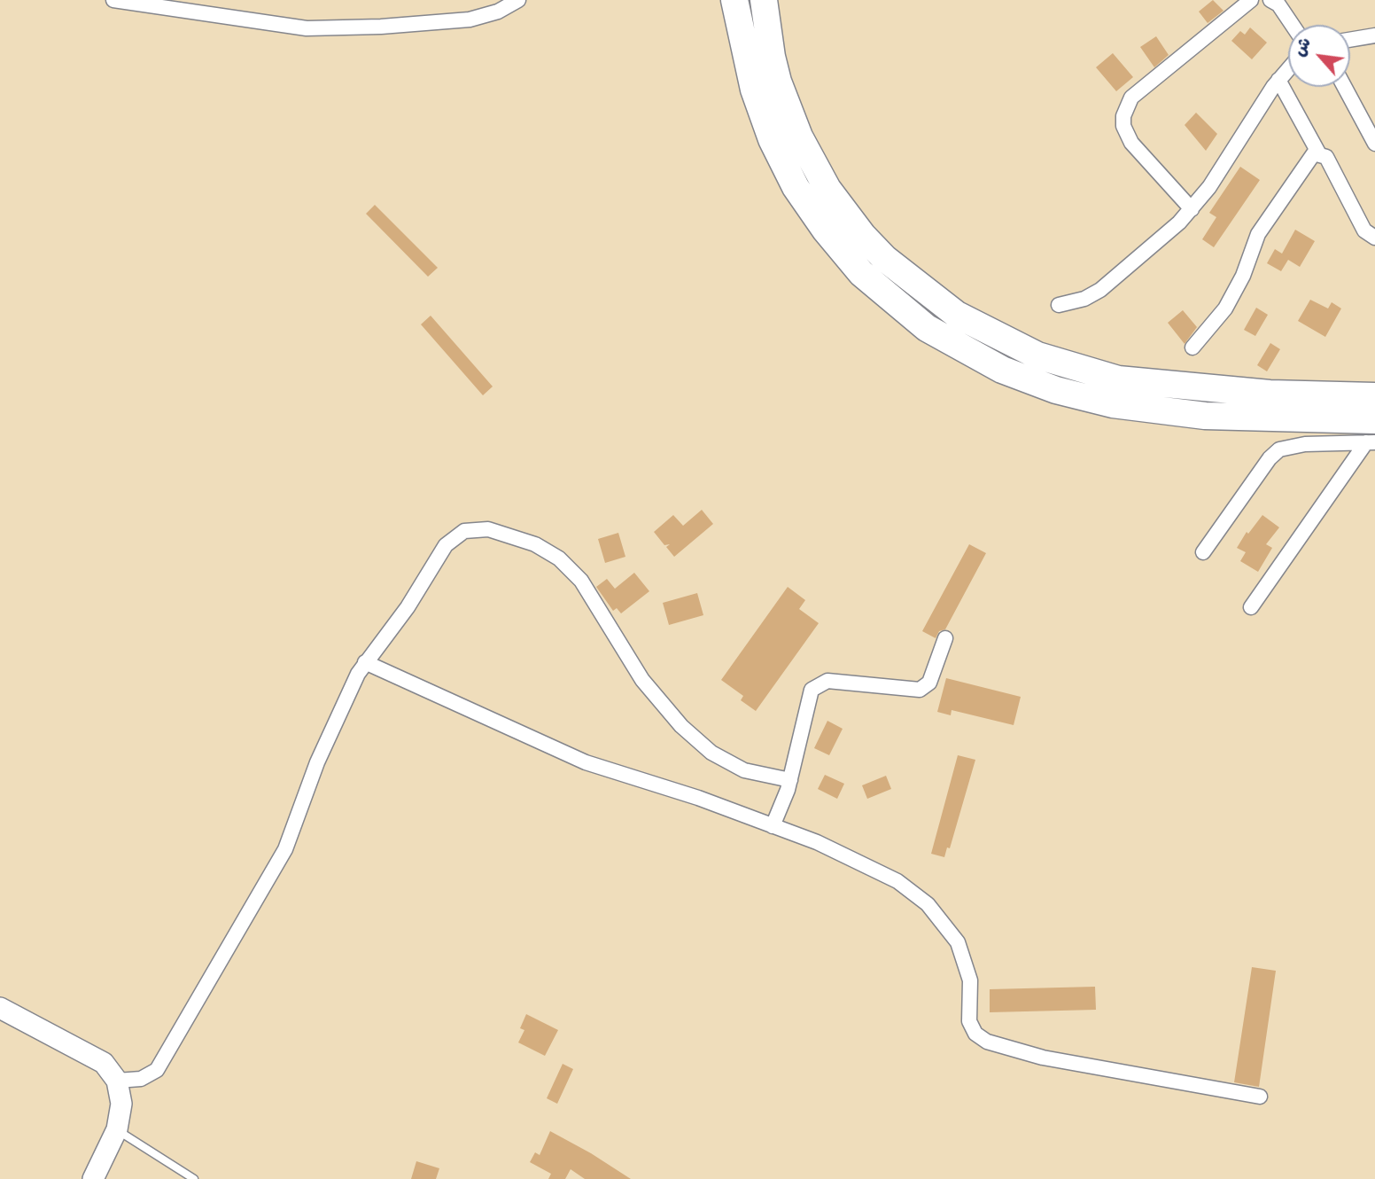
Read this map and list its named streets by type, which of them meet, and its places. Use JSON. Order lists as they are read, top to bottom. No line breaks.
{"north":"top left"}
